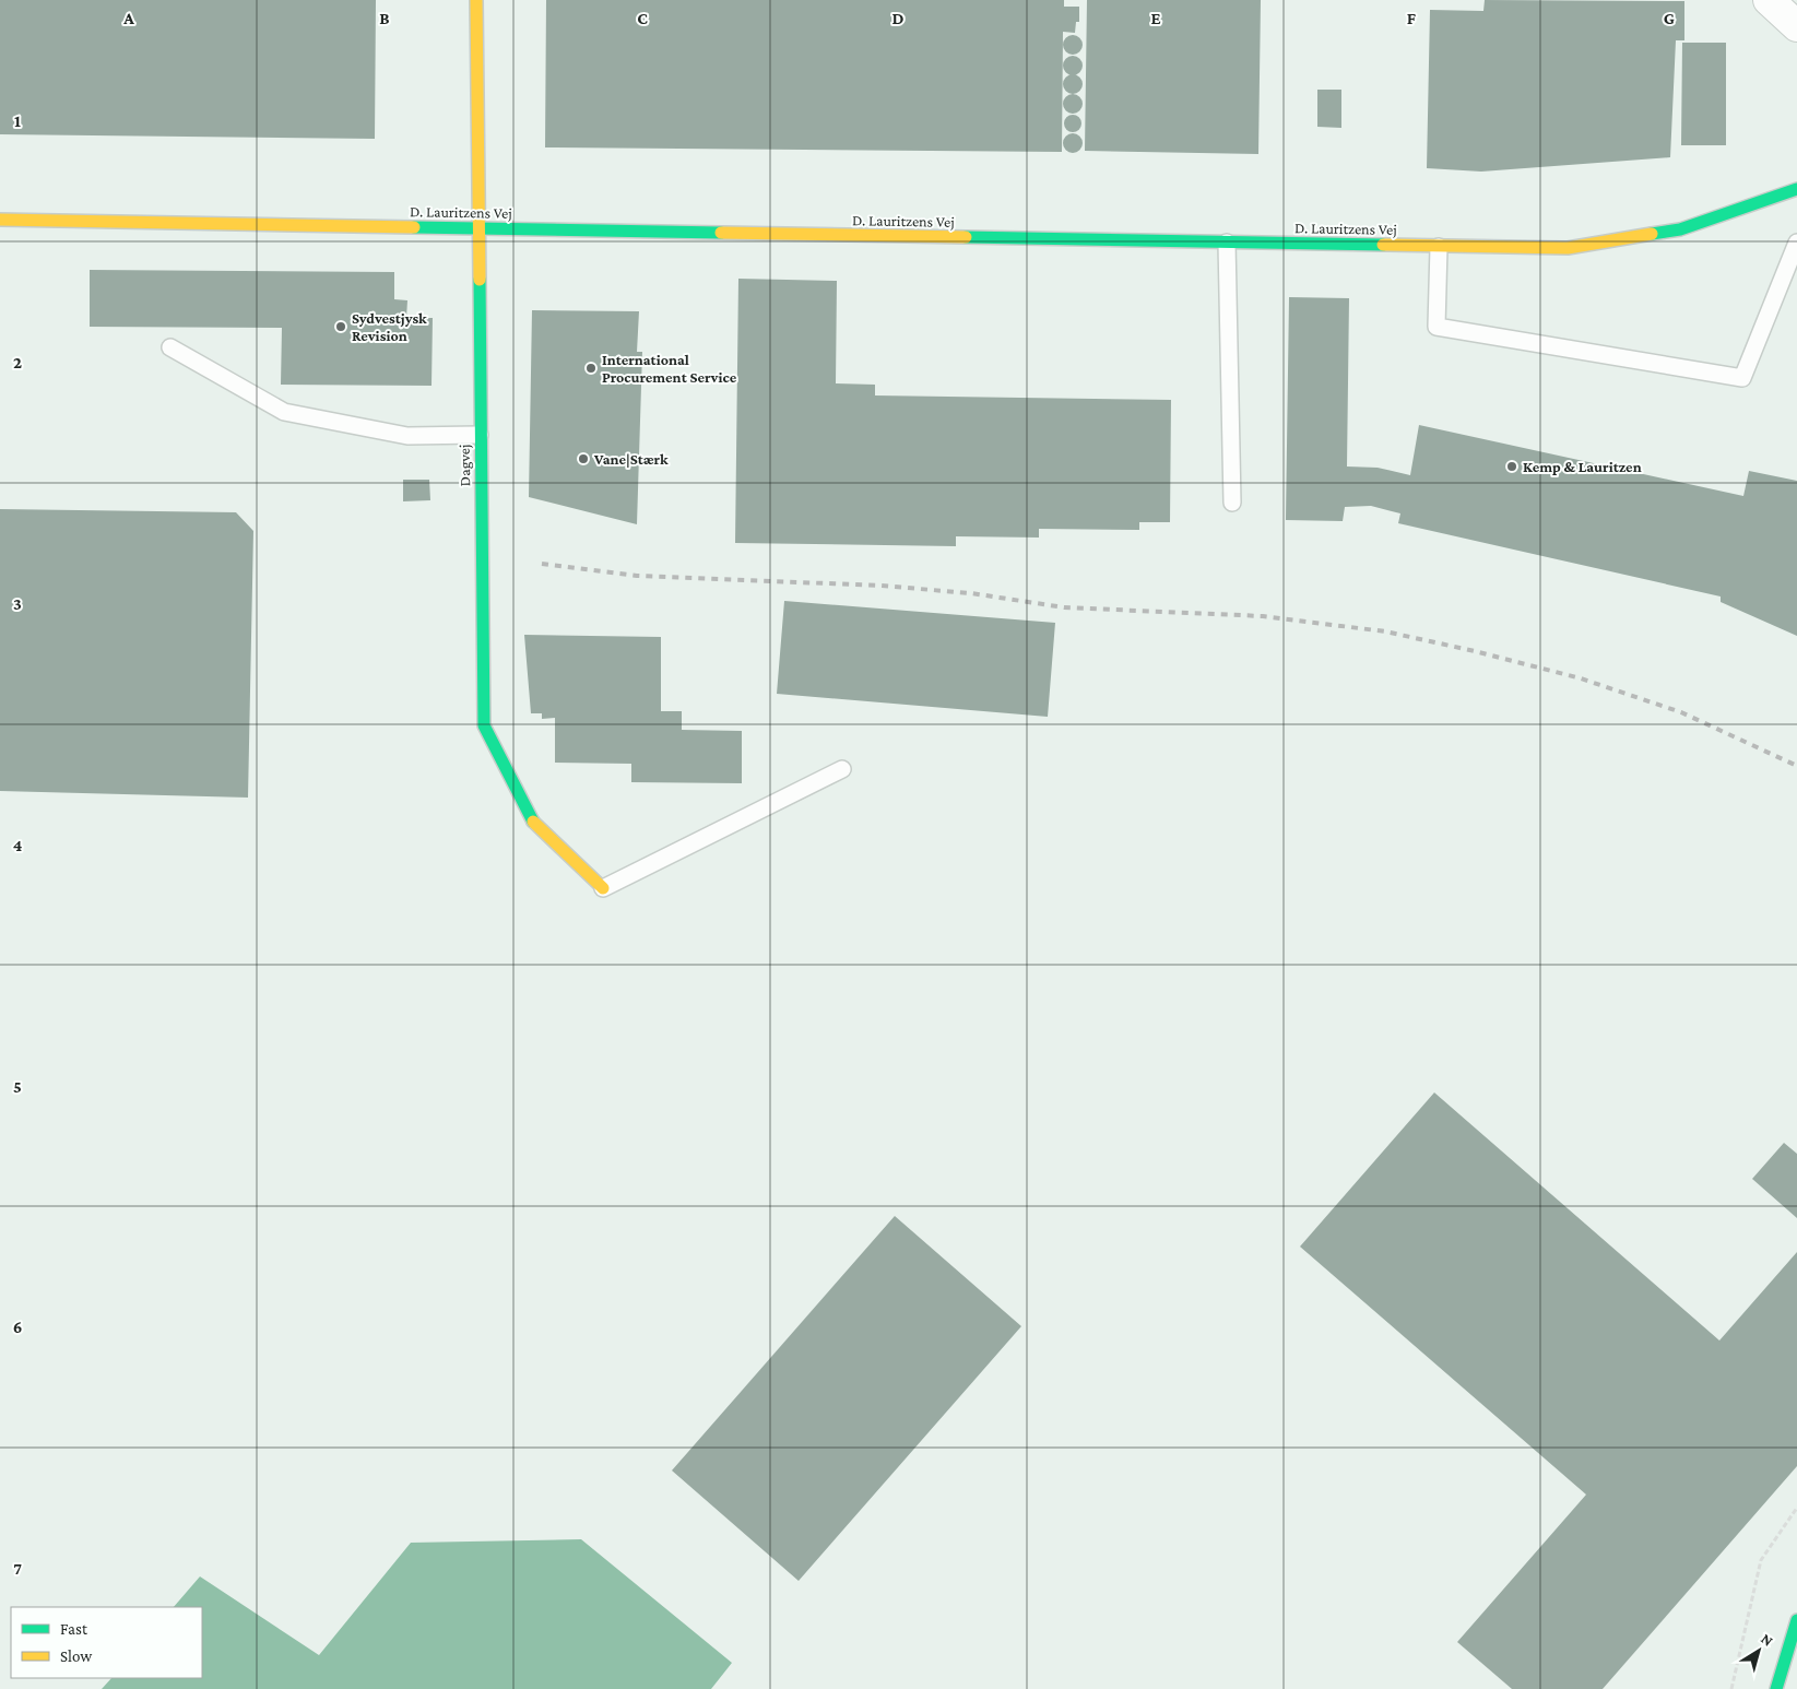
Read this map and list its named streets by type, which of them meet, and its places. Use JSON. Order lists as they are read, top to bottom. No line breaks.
{"streets":{"street":["D. Lauritzens Vej","Dagvej"]},"crossings":[["D. Lauritzens Vej","Dagvej"]],"places":["Sydvestjysk Revision","International Procurement Service","Vane|Stærk","Kemp & Lauritzen"],"legend":["Fast","Slow"],"north":"top right","grid":{"columns":["A","B","C","D","E","F","G"],"rows":["1","2","3","4","5","6","7"]}}
